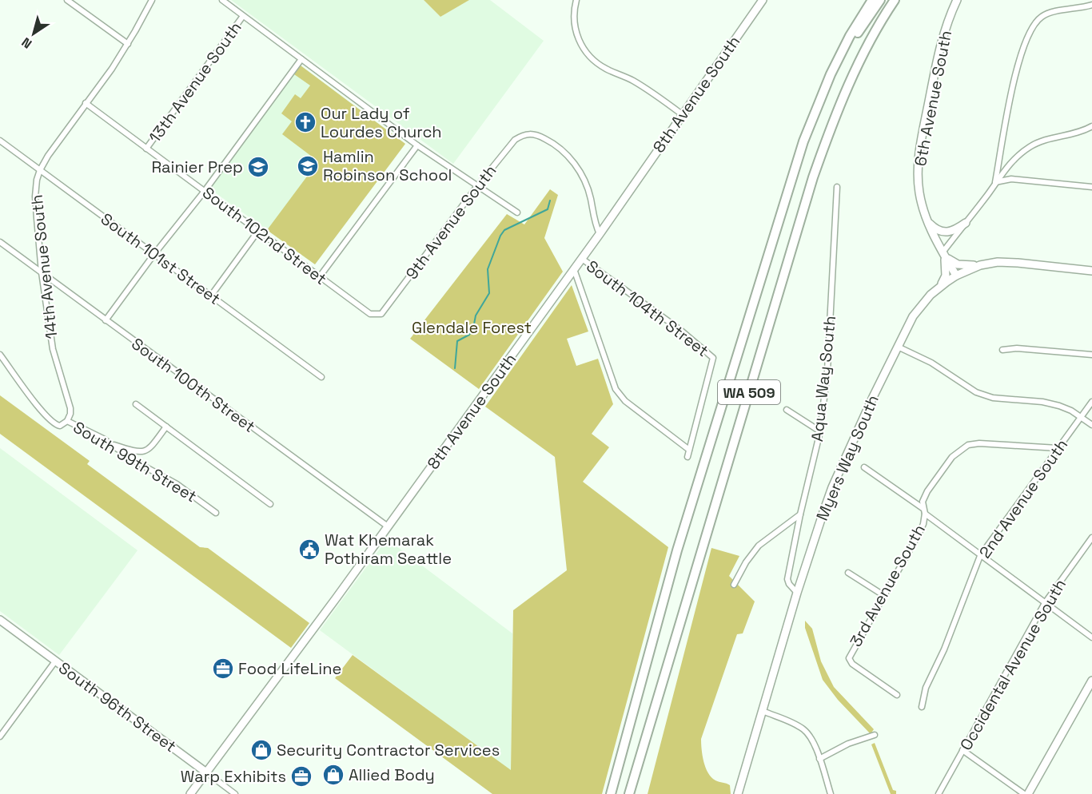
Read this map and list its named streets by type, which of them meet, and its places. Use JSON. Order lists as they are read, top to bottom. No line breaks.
{"streets":{"highway":["WA 509"],"street":["13th Avenue South","8th Avenue South","6th Avenue South","9th Avenue South","South 102nd Street","South 101st Street","14th Avenue South","South 104th Street","Aqua Way South","South 100th Street","Myers Way South","South 99th Street","2nd Avenue South","3rd Avenue South","Occidental Avenue South","South 96th Street"]},"crossings":[["13th Avenue South","South 102nd Street"],["8th Avenue South","9th Avenue South"],["8th Avenue South","South 104th Street"],["8th Avenue South","South 100th Street"],["8th Avenue South","South 96th Street"],["6th Avenue South","Myers Way South"],["9th Avenue South","South 102nd Street"],["South 102nd Street","14th Avenue South"],["South 101st Street","14th Avenue South"],["14th Avenue South","South 100th Street"],["14th Avenue South","South 99th Street"],["Aqua Way South","Myers Way South"],["2nd Avenue South","3rd Avenue South"]],"parks":["Glendale Forest"],"places":{"church":["Our Lady of Lourdes Church"],"school or university":["Hamlin Robinson School","Rainier Prep"],"public building":["Wat Khemarak Pothiram Seattle"],"office":["Food LifeLine","Warp Exhibits"],"shop":["Security Contractor Services","Allied Body"]},"north":"bottom left"}
